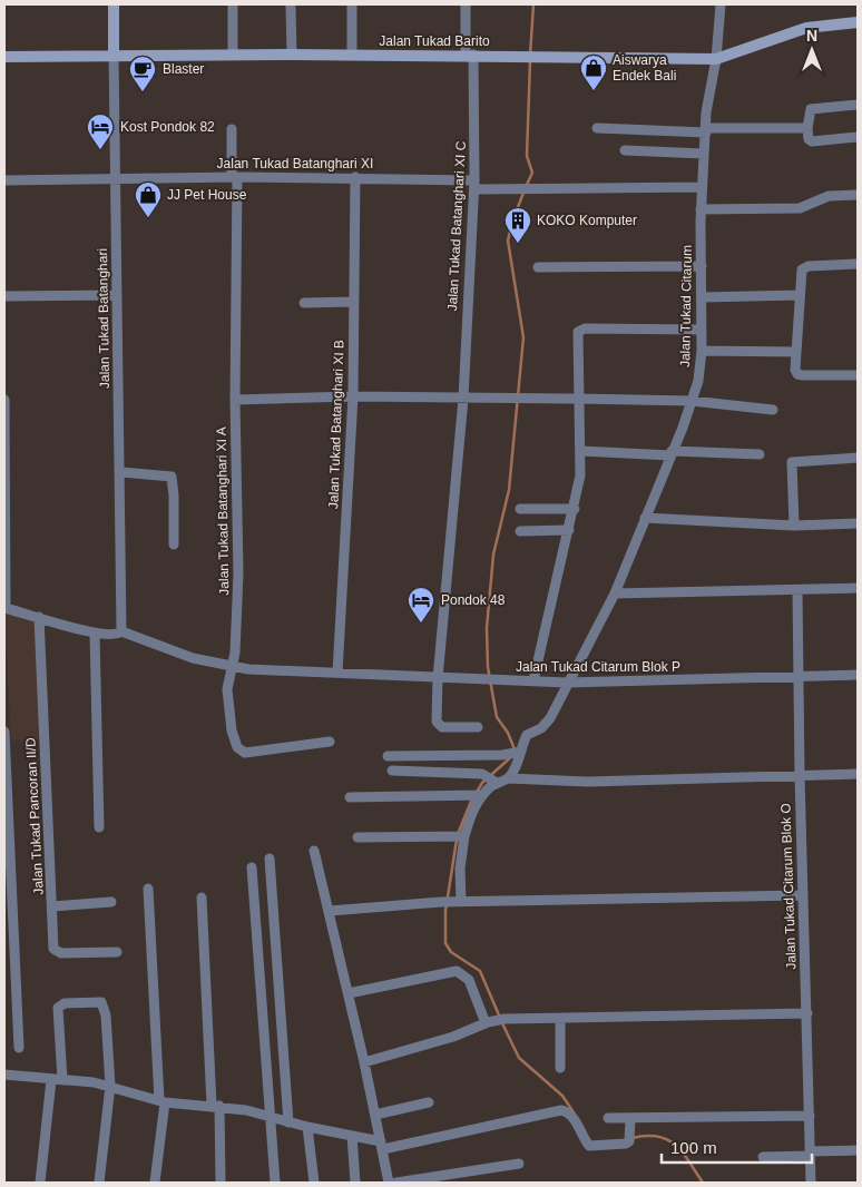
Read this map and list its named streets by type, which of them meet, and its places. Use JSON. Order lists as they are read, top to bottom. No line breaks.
{"streets":{"street":["Jalan Tukad Barito","Jalan Tukad Batanghari XI","Jalan Tukad Batanghari XI C","Jalan Tukad Citarum","Jalan Tukad Batanghari","Jalan Tukad Batanghari XI B","Jalan Tukad Batanghari XI A","Jalan Tukad Citarum Blok P","Jalan Tukad Pancoran II/D","Jalan Tukad Citarum Blok O"]},"crossings":[["Jalan Tukad Barito","Jalan Tukad Batanghari XI C"],["Jalan Tukad Barito","Jalan Tukad Citarum"],["Jalan Tukad Barito","Jalan Tukad Batanghari"],["Jalan Tukad Batanghari XI","Jalan Tukad Batanghari XI C"],["Jalan Tukad Batanghari XI","Jalan Tukad Citarum"],["Jalan Tukad Batanghari XI","Jalan Tukad Batanghari"],["Jalan Tukad Batanghari XI","Jalan Tukad Batanghari XI B"],["Jalan Tukad Batanghari XI","Jalan Tukad Batanghari XI A"],["Jalan Tukad Batanghari XI C","Jalan Tukad Citarum Blok P"],["Jalan Tukad Citarum","Jalan Tukad Citarum Blok P"],["Jalan Tukad Batanghari","Jalan Tukad Citarum Blok P"],["Jalan Tukad Batanghari XI B","Jalan Tukad Citarum Blok P"],["Jalan Tukad Batanghari XI A","Jalan Tukad Citarum Blok P"],["Jalan Tukad Citarum Blok P","Jalan Tukad Citarum Blok O"]],"places":{"shop":["Aiswarya Endek Bali","JJ Pet House"],"cafe":["Blaster"],"hotel":["Kost Pondok 82","Pondok 48"],"building":["KOKO Komputer"]},"scale_bar":"100 m","north":"top"}
